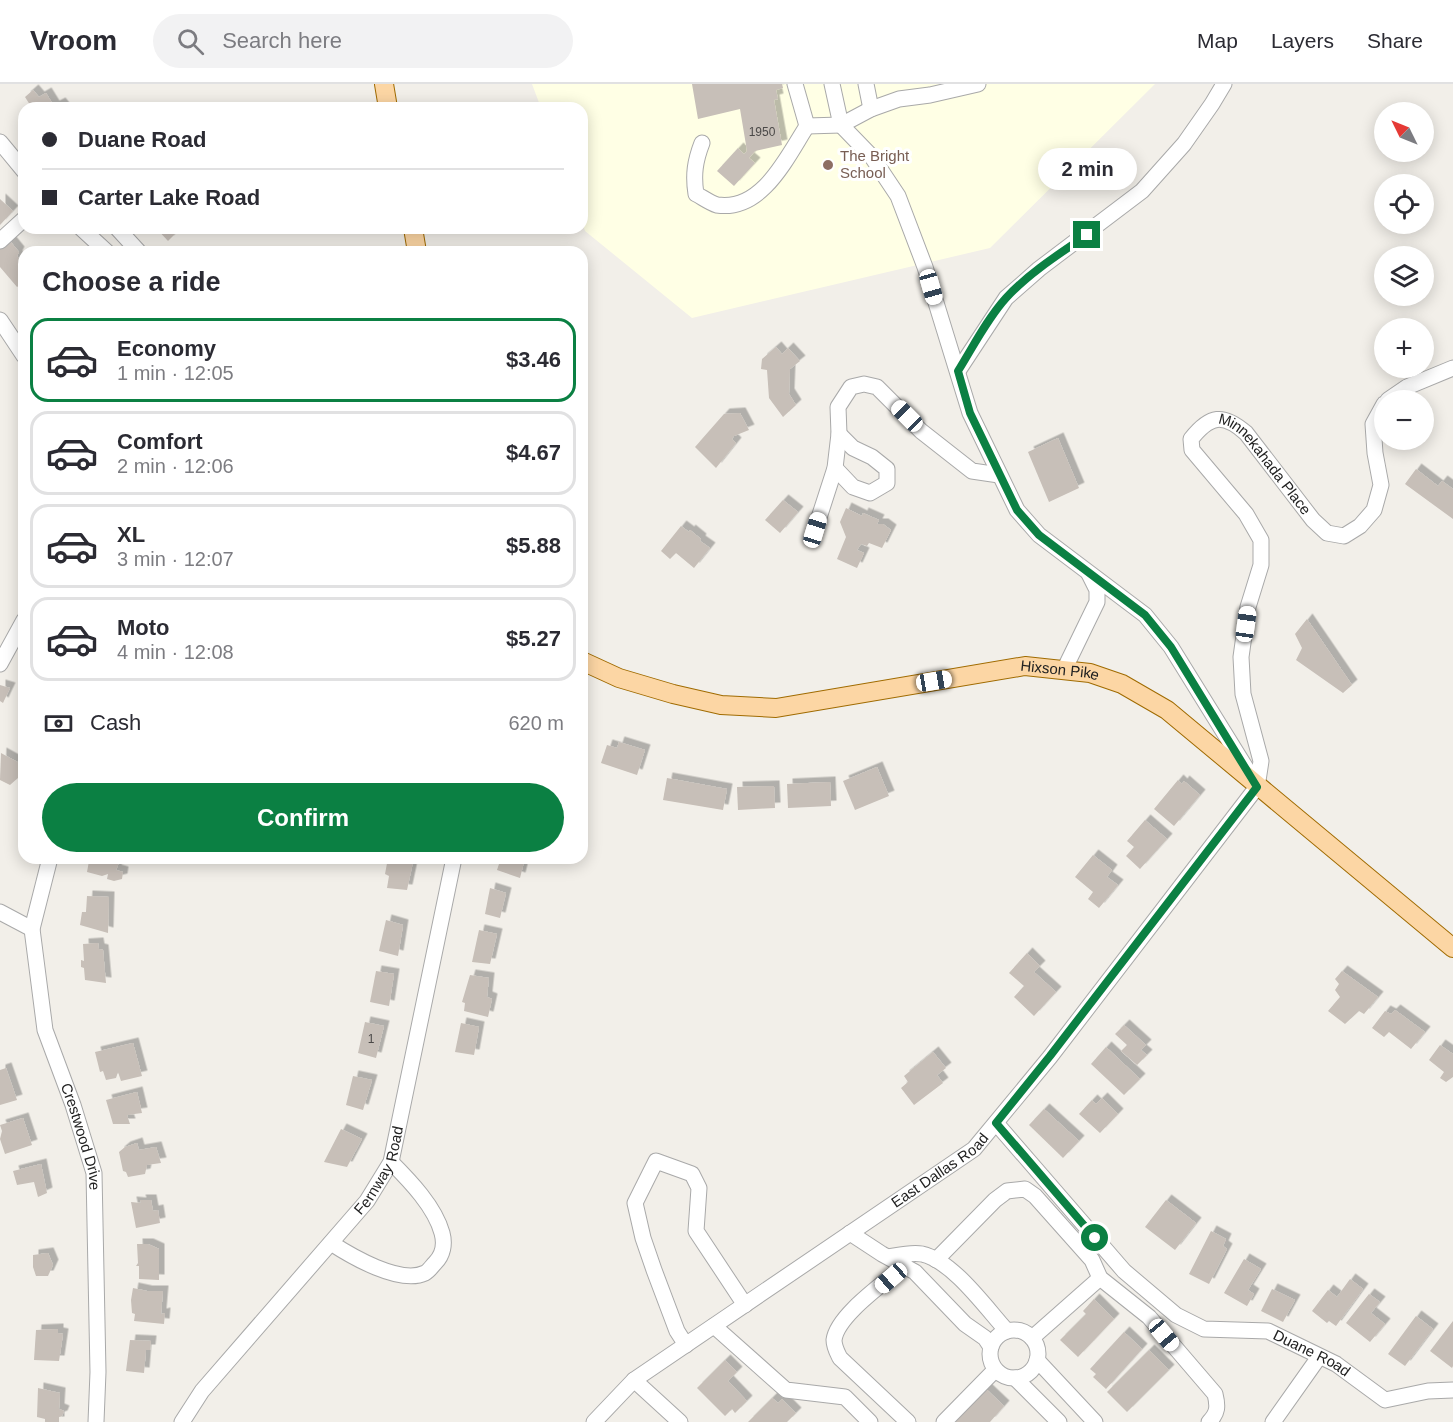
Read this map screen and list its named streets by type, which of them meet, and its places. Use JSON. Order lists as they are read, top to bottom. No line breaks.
{"streets":{"main road":["Hixson Pike"],"street":["Minnekahada Place","Crestwood Drive","Fernway Road","East Dallas Road","Duane Road"]},"crossings":[["Minnekahada Place","Hixson Pike"],["Minnekahada Place","East Dallas Road"],["Hixson Pike","East Dallas Road"],["East Dallas Road","Duane Road"]],"places":["The Bright School"],"house_numbers":["1950","1"],"north":"top left","page":{"header":"Vroom","search":"Search here","nav":["Map","Layers","Share"],"map_buttons":["+","−"],"banner":["Duane Road","Carter Lake Road"],"bubble":"2 min","heading":"Choose a ride","list":[{"name":"Economy","note":"1 min · 12:05","value":"$3.46"},{"name":"Comfort","note":"2 min · 12:06","value":"$4.67"},{"name":"XL","note":"3 min · 12:07","value":"$5.88"},{"name":"Moto","note":"4 min · 12:08","value":"$5.27"}],"pay":["Cash","620 m"],"buttons":"Confirm"}}
